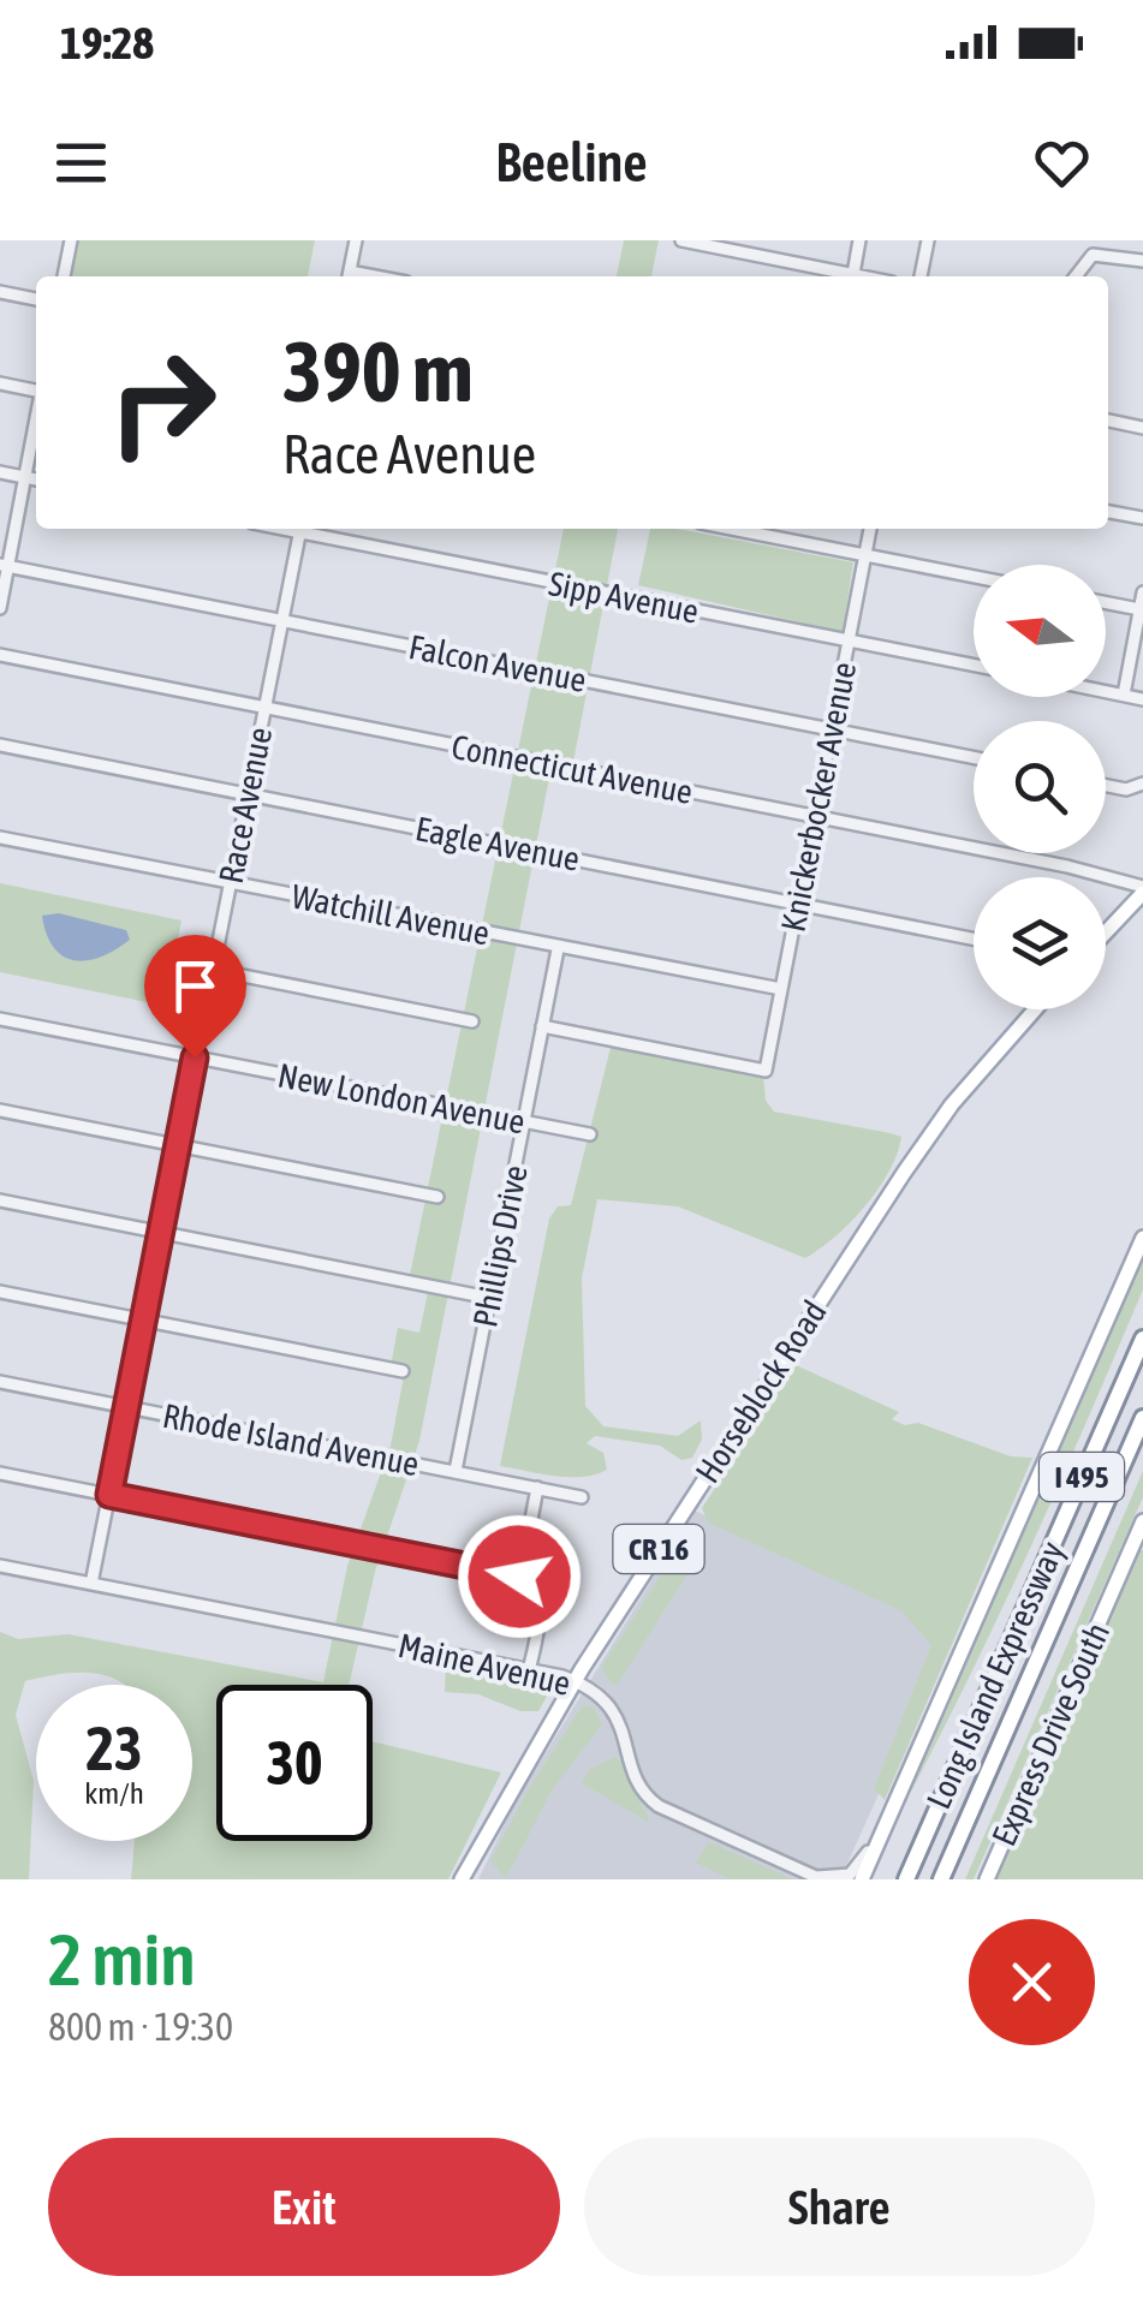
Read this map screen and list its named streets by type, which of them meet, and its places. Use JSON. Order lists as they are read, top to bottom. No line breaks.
{"streets":{"highway":["I 495","Long Island Expressway"],"main road":["Horseblock Road","CR 16","Express Drive South"],"street":["Sipp Avenue","Falcon Avenue","Connecticut Avenue","Knickerbocker Avenue","Race Avenue","Eagle Avenue","Watchill Avenue","New London Avenue","Phillips Drive","Rhode Island Avenue","Maine Avenue"]},"crossings":[["Sipp Avenue","Knickerbocker Avenue"],["Falcon Avenue","Knickerbocker Avenue"],["Falcon Avenue","Race Avenue"],["Connecticut Avenue","Knickerbocker Avenue"],["Connecticut Avenue","Race Avenue"],["Knickerbocker Avenue","Eagle Avenue"],["Knickerbocker Avenue","Watchill Avenue"],["Knickerbocker Avenue","Phillips Drive"],["Race Avenue","Eagle Avenue"],["Race Avenue","Watchill Avenue"],["Race Avenue","New London Avenue"],["Race Avenue","Rhode Island Avenue"],["Race Avenue","Maine Avenue"],["Watchill Avenue","Phillips Drive"],["New London Avenue","Phillips Drive"],["Phillips Drive","Rhode Island Avenue"],["Horseblock Road","Maine Avenue"]],"north":"left","page":{"status":"19:28","header":"Beeline","turn":["390 m","Race Avenue"],"speed":"23 km/h","limit":"30","heading":["2 min","800 m · 19:30"],"buttons":["Exit","Share"]}}
